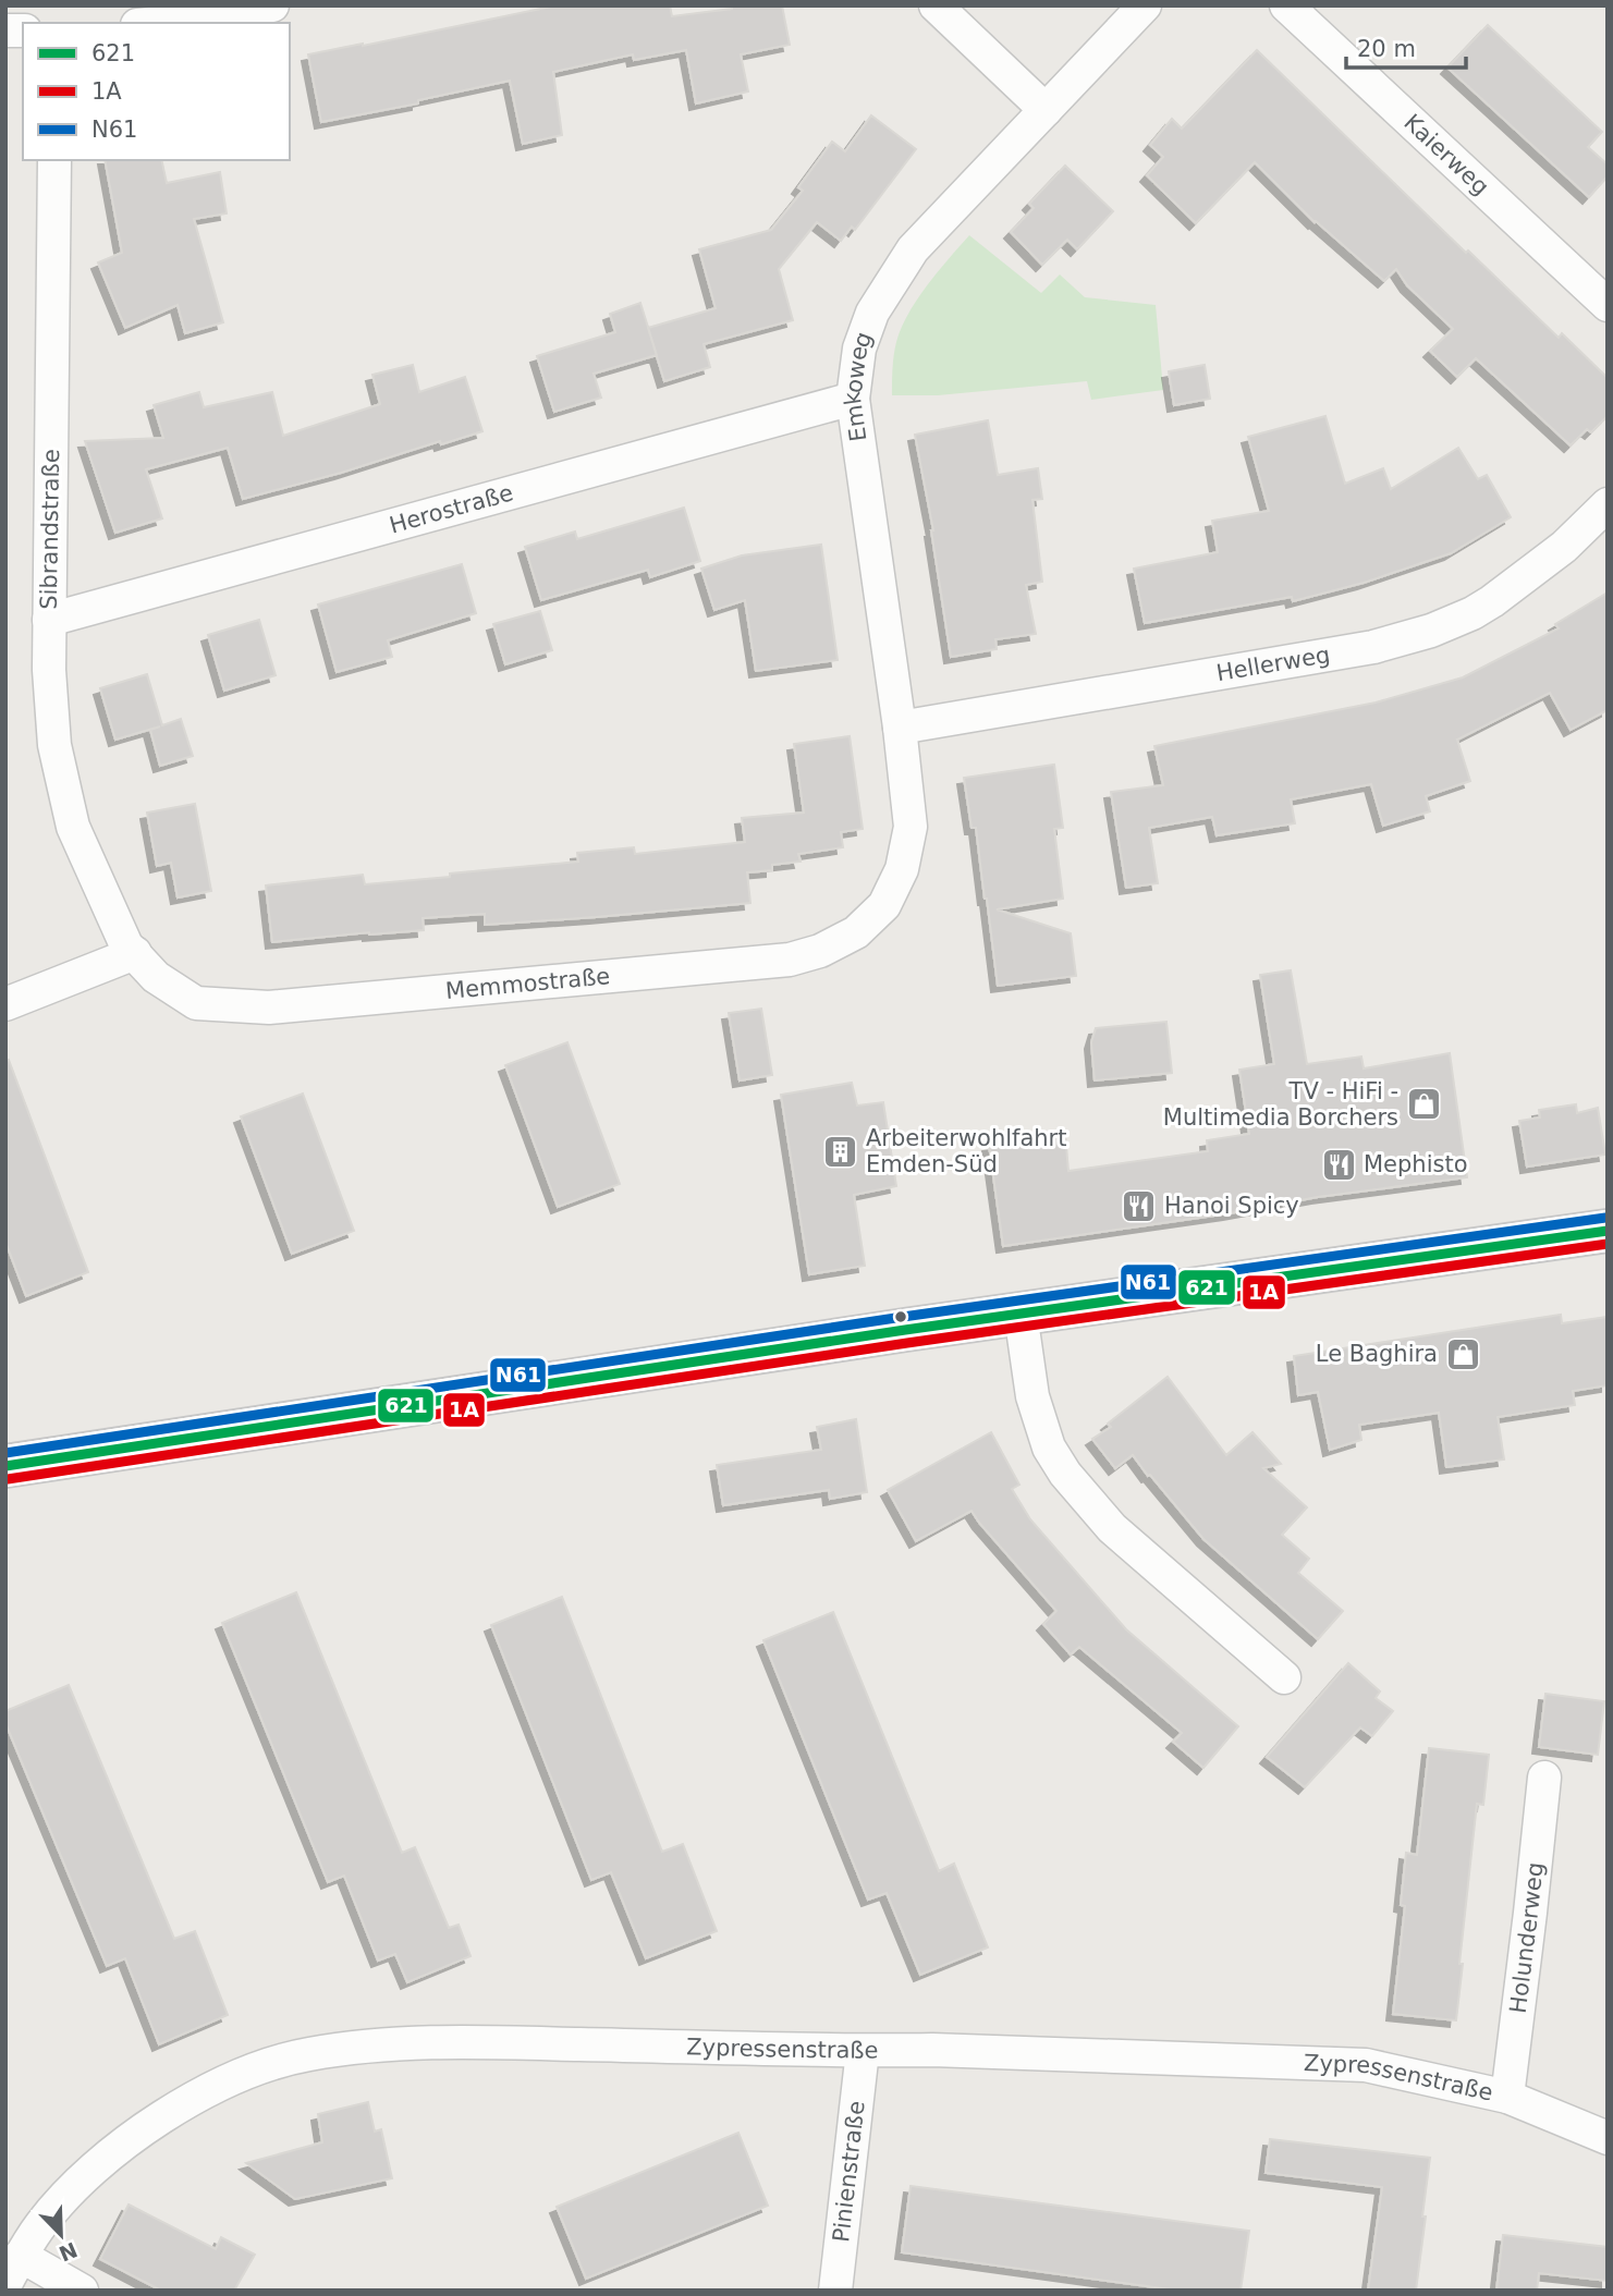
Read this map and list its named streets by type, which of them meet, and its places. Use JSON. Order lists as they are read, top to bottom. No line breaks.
{"streets":{"street":["Kaierweg","Emkoweg","Herostraße","Sibrandstraße","Hellerweg","Memmostraße","Holunderweg","Zypressenstraße","Pinienstraße"]},"crossings":[["Emkoweg","Herostraße"],["Emkoweg","Hellerweg"],["Emkoweg","Memmostraße"],["Herostraße","Sibrandstraße"],["Sibrandstraße","Memmostraße"],["Holunderweg","Zypressenstraße"],["Zypressenstraße","Pinienstraße"]],"places":{"shop":["TV - HiFi - Multimedia Borchers","Le Baghira"],"building":["Arbeiterwohlfahrt Emden-Süd"],"restaurant":["Mephisto","Hanoi Spicy"]},"lines":["transit line N61","transit line 621","transit line 1A"],"legend":["621","1A","N61"],"scale_bar":"20 m","north":"bottom right"}
